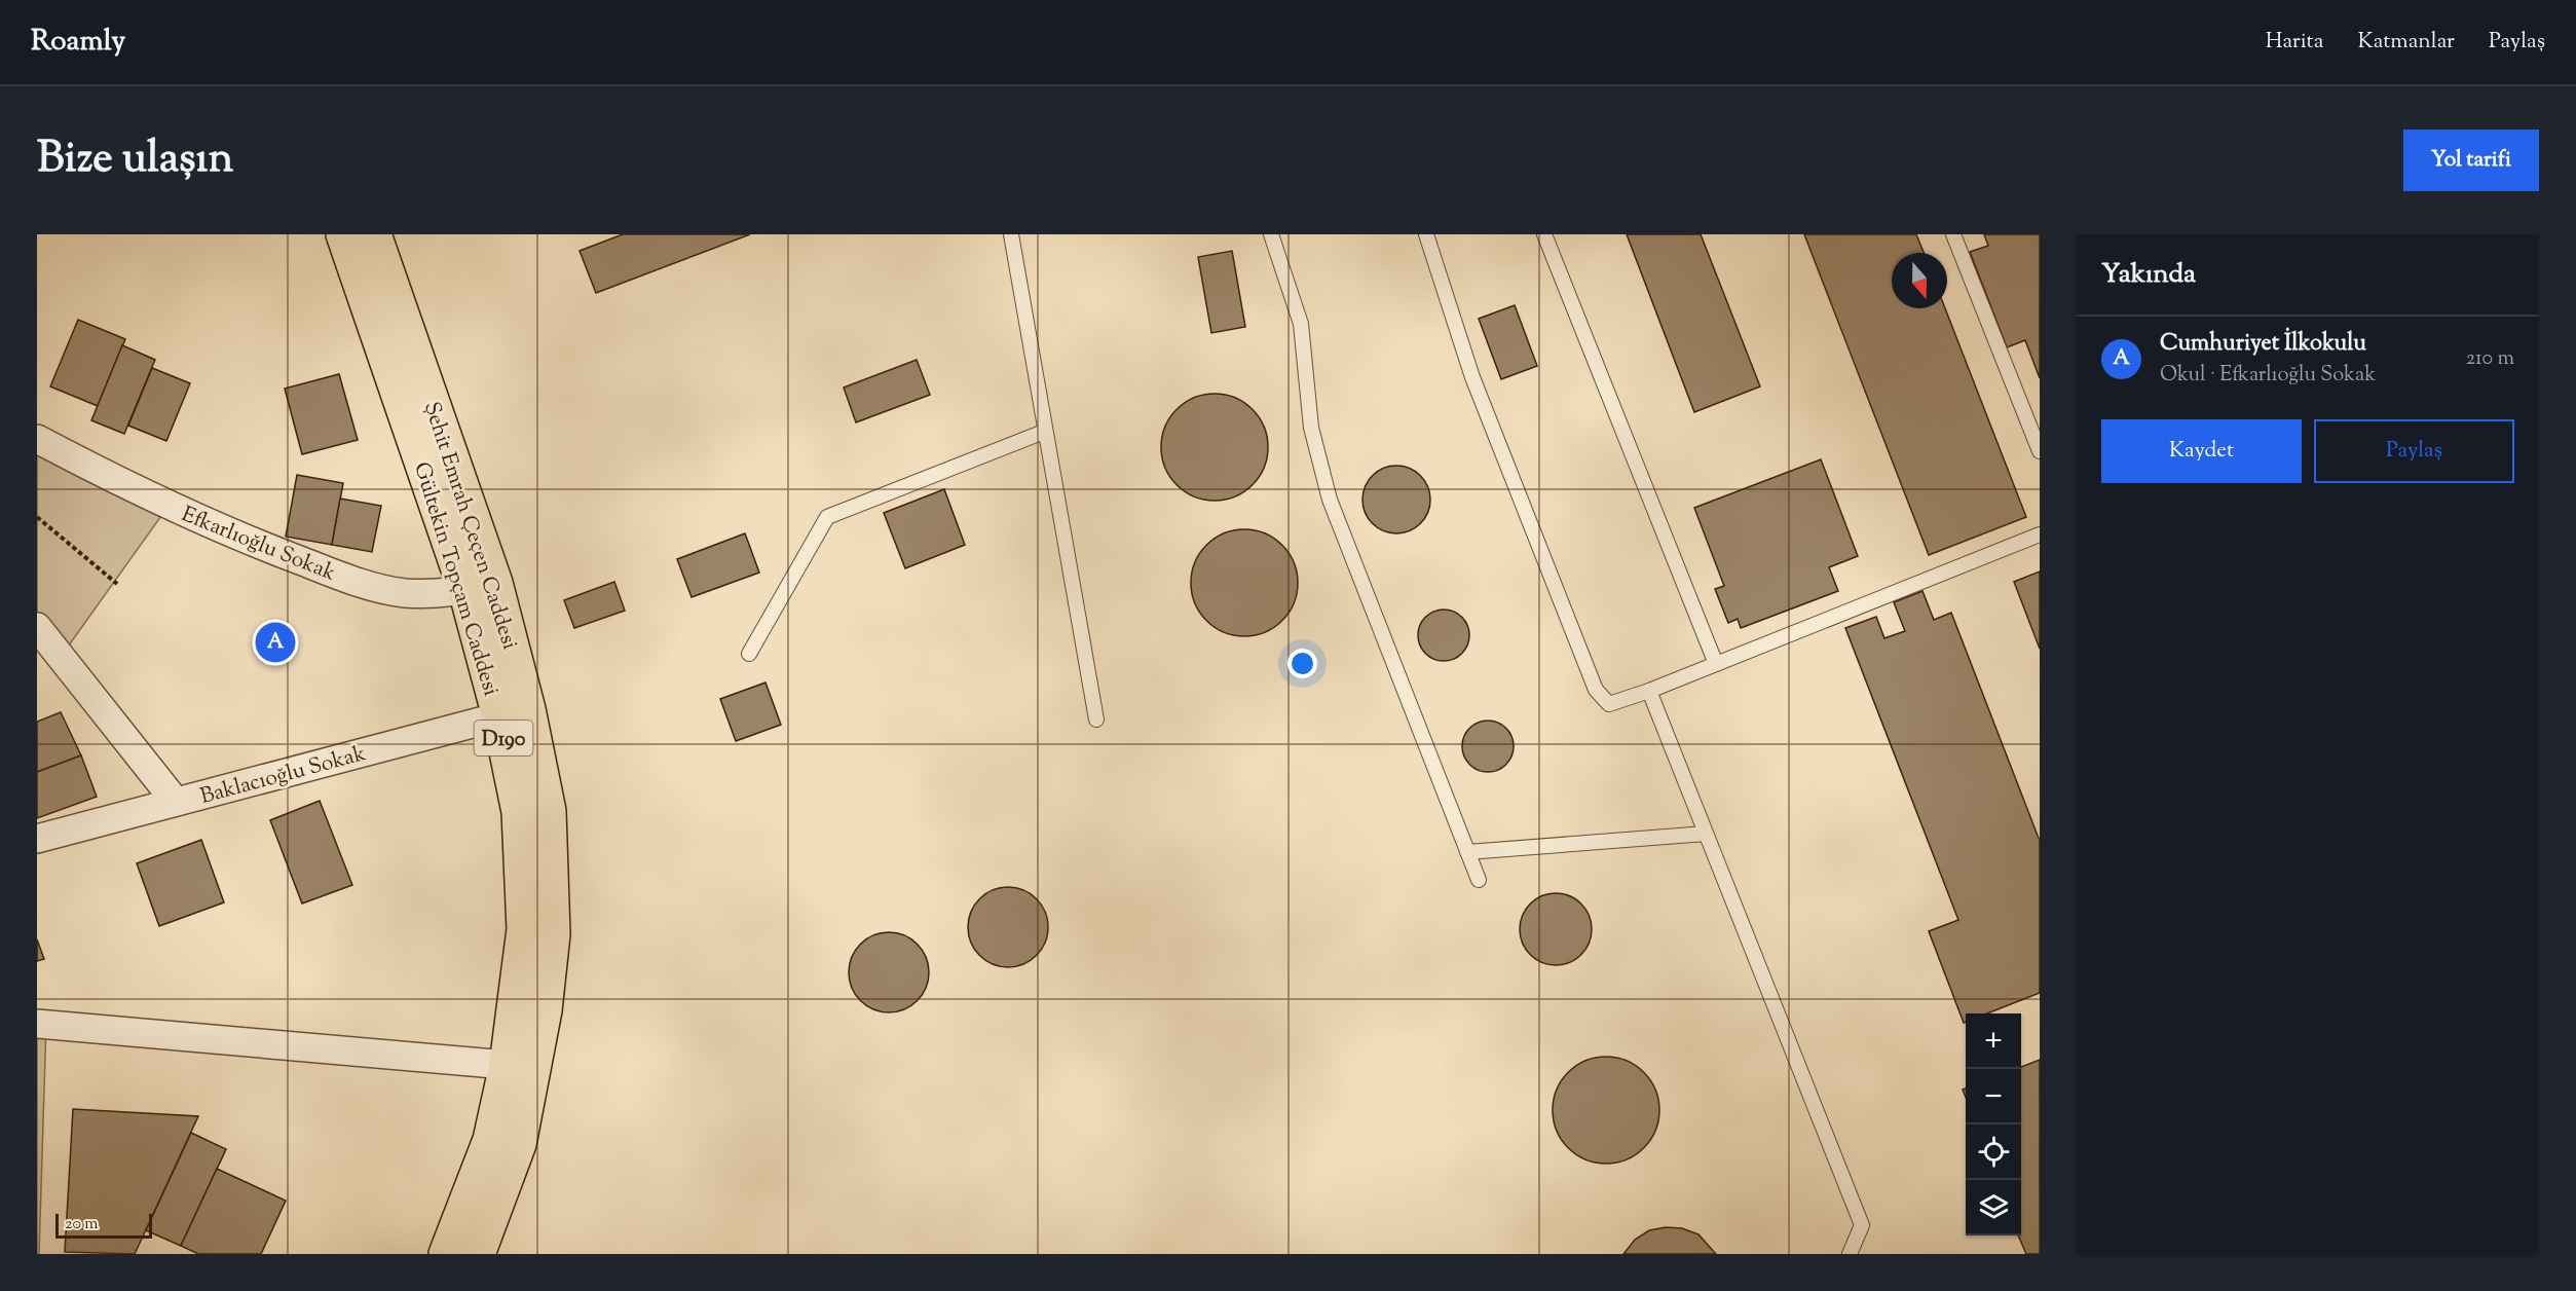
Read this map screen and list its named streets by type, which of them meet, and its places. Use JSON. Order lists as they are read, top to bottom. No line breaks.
{"streets":{"highway":["Şehit Emrah Çeçen Caddesi","Gültekin Topçam Caddesi","D190"],"street":["Efkarlıoğlu Sokak","Baklacıoğlu Sokak"]},"crossings":[["Şehit Emrah Çeçen Caddesi","Efkarlıoğlu Sokak"],["Şehit Emrah Çeçen Caddesi","Gültekin Topçam Caddesi"],["Efkarlıoğlu Sokak","Gültekin Topçam Caddesi"],["Gültekin Topçam Caddesi","D190"],["Gültekin Topçam Caddesi","Baklacıoğlu Sokak"],["D190","Baklacıoğlu Sokak"]],"scale_bar":"20 m","north":"bottom","page":{"header":"Roamly","nav":["Harita","Katmanlar","Paylaş"],"title":"Bize ulaşın","buttons":["Yol tarifi",["Kaydet","Paylaş"]],"heading":"Yakında","list":[{"mark":"A","name":"Cumhuriyet İlkokulu","note":"Okul · Efkarlıoğlu Sokak","value":"210 m"}],"pins":"A","map_buttons":["+","−"],"scale":"20 m"}}
